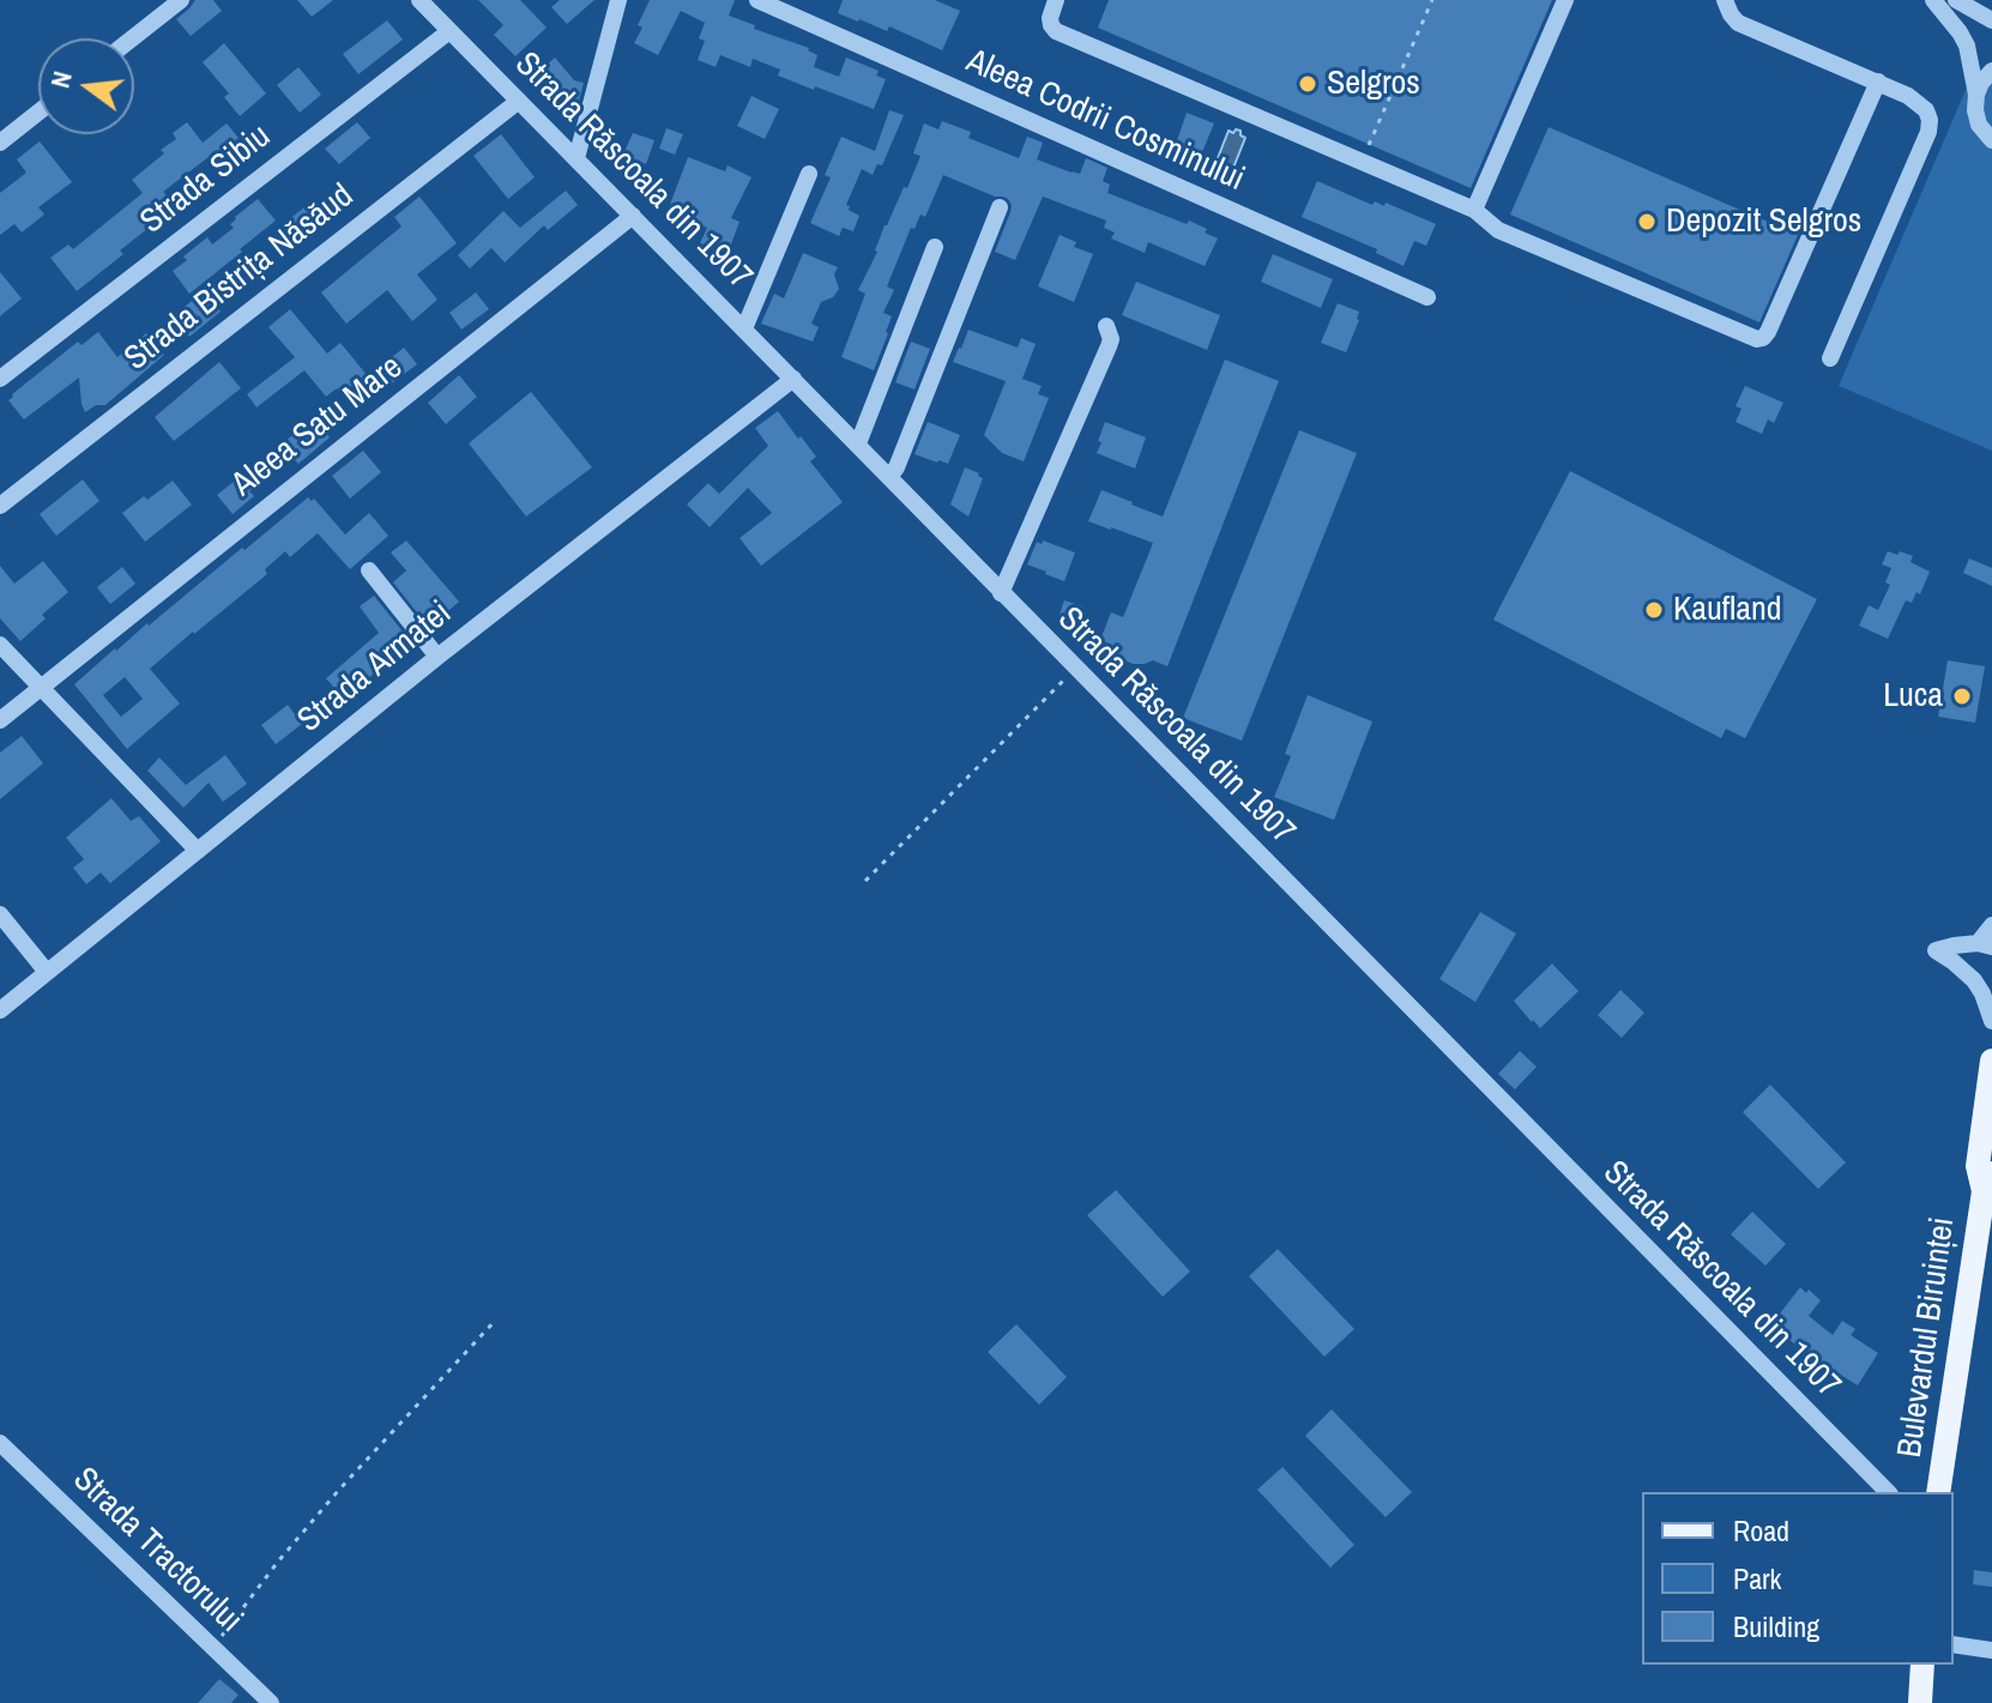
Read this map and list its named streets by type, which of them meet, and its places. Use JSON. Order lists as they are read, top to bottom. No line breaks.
{"streets":{"main road":["Bulevardul Biruinței"],"street":["Aleea Codrii Cosminului","Strada Răscoala din 1907","Strada Sibiu","Strada Bistrița Năsăud","Aleea Satu Mare","Strada Armatei","Strada Tractorului"]},"crossings":[["Strada Răscoala din 1907","Strada Sibiu"],["Strada Răscoala din 1907","Strada Bistrița Năsăud"],["Strada Răscoala din 1907","Aleea Satu Mare"],["Strada Răscoala din 1907","Strada Armatei"]],"places":["Selgros","Depozit Selgros","Kaufland","Luca"],"legend":["Road","Park","Building"],"north":"left"}
